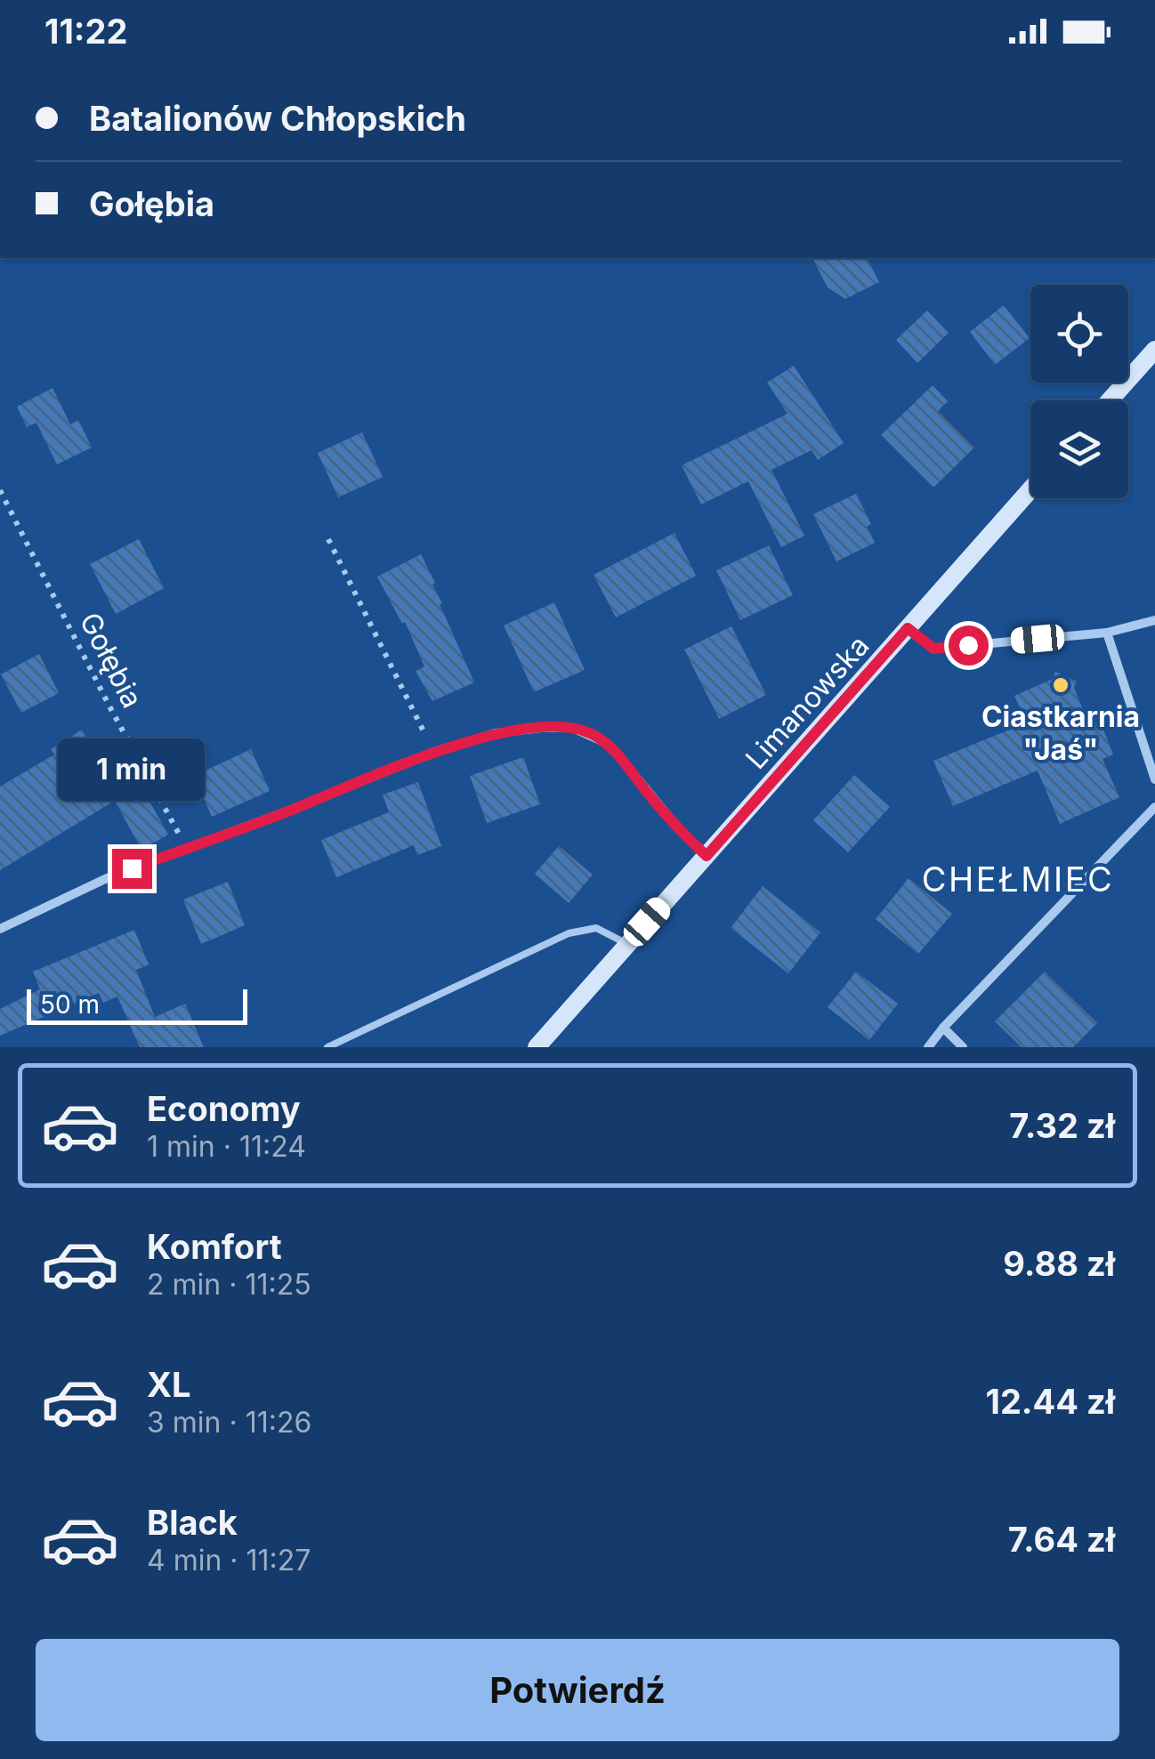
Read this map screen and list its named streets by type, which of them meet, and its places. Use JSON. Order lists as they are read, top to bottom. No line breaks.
{"streets":{"main road":["Limanowska"],"path":["Gołębia"]},"districts":["CHEŁMIEC"],"places":["Ciastkarnia \"Jaś\""],"scale_bar":"50 m","page":{"status":"11:22","banner":["Batalionów Chłopskich","Gołębia"],"bubble":"1 min","scale":"50 m","list":[{"name":"Economy","note":"1 min · 11:24","value":"7.32 zł"},{"name":"Komfort","note":"2 min · 11:25","value":"9.88 zł"},{"name":"XL","note":"3 min · 11:26","value":"12.44 zł"},{"name":"Black","note":"4 min · 11:27","value":"7.64 zł"}],"buttons":"Potwierdź"}}
